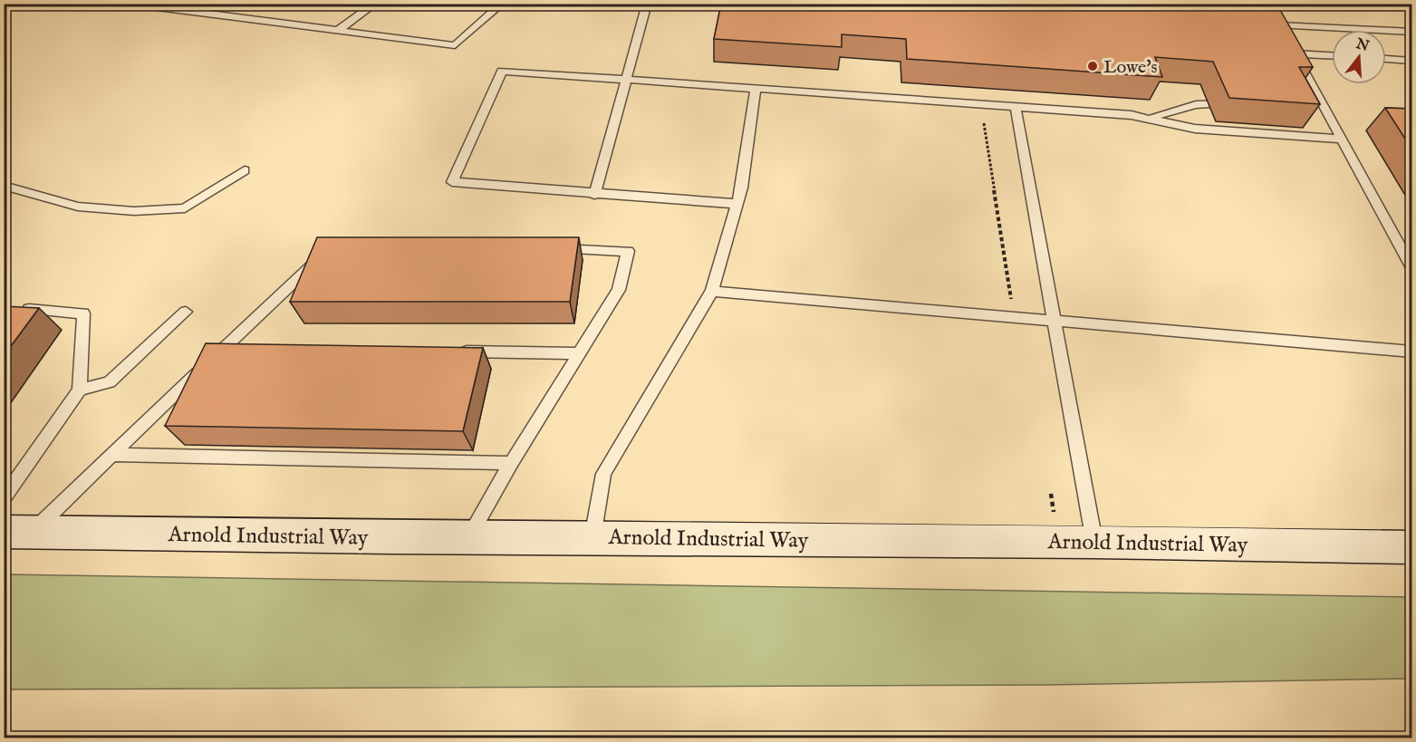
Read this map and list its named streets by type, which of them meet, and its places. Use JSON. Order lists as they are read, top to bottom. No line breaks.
{"streets":{"street":["Arnold Industrial Way"]},"places":["Lowe's"],"north":"top"}
